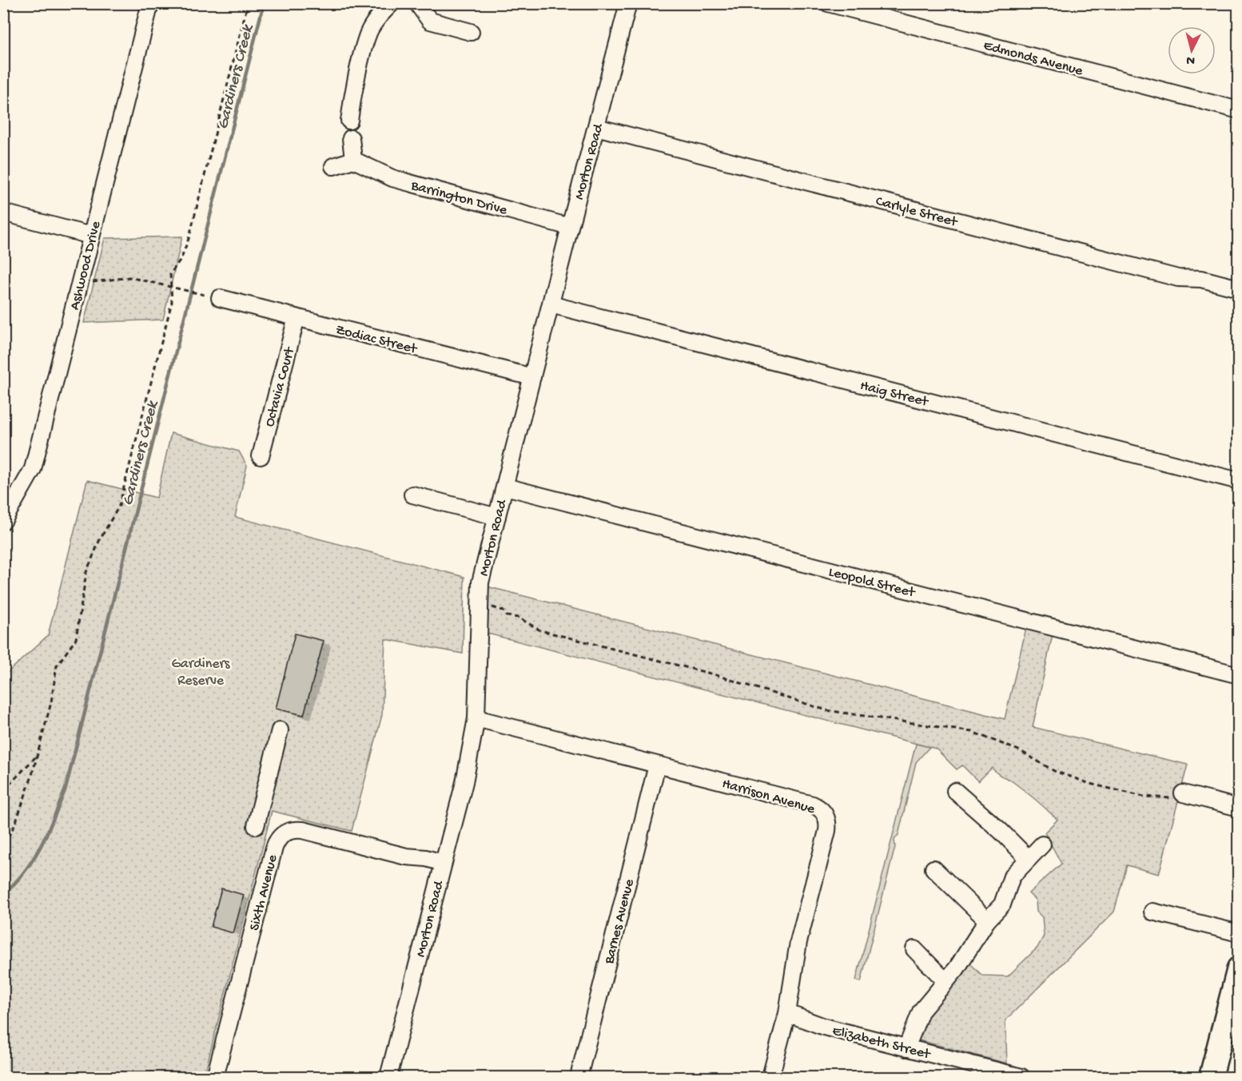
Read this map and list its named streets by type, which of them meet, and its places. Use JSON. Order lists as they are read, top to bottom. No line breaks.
{"streets":{"street":["Edmonds Avenue","Morton Road","Barrington Drive","Carlyle Street","Ashwood Drive","Zodiac Street","Octavia Court","Haig Street","Leopold Street","Harrison Avenue","Sixth Avenue","Barnes Avenue","Elizabeth Street"]},"crossings":[["Morton Road","Barrington Drive"],["Morton Road","Carlyle Street"],["Morton Road","Zodiac Street"],["Morton Road","Haig Street"],["Morton Road","Leopold Street"],["Morton Road","Harrison Avenue"],["Morton Road","Sixth Avenue"],["Zodiac Street","Octavia Court"],["Harrison Avenue","Barnes Avenue"],["Harrison Avenue","Elizabeth Street"]],"water":["Gardiners Creek"],"parks":["Gardiners Reserve"],"north":"bottom"}
